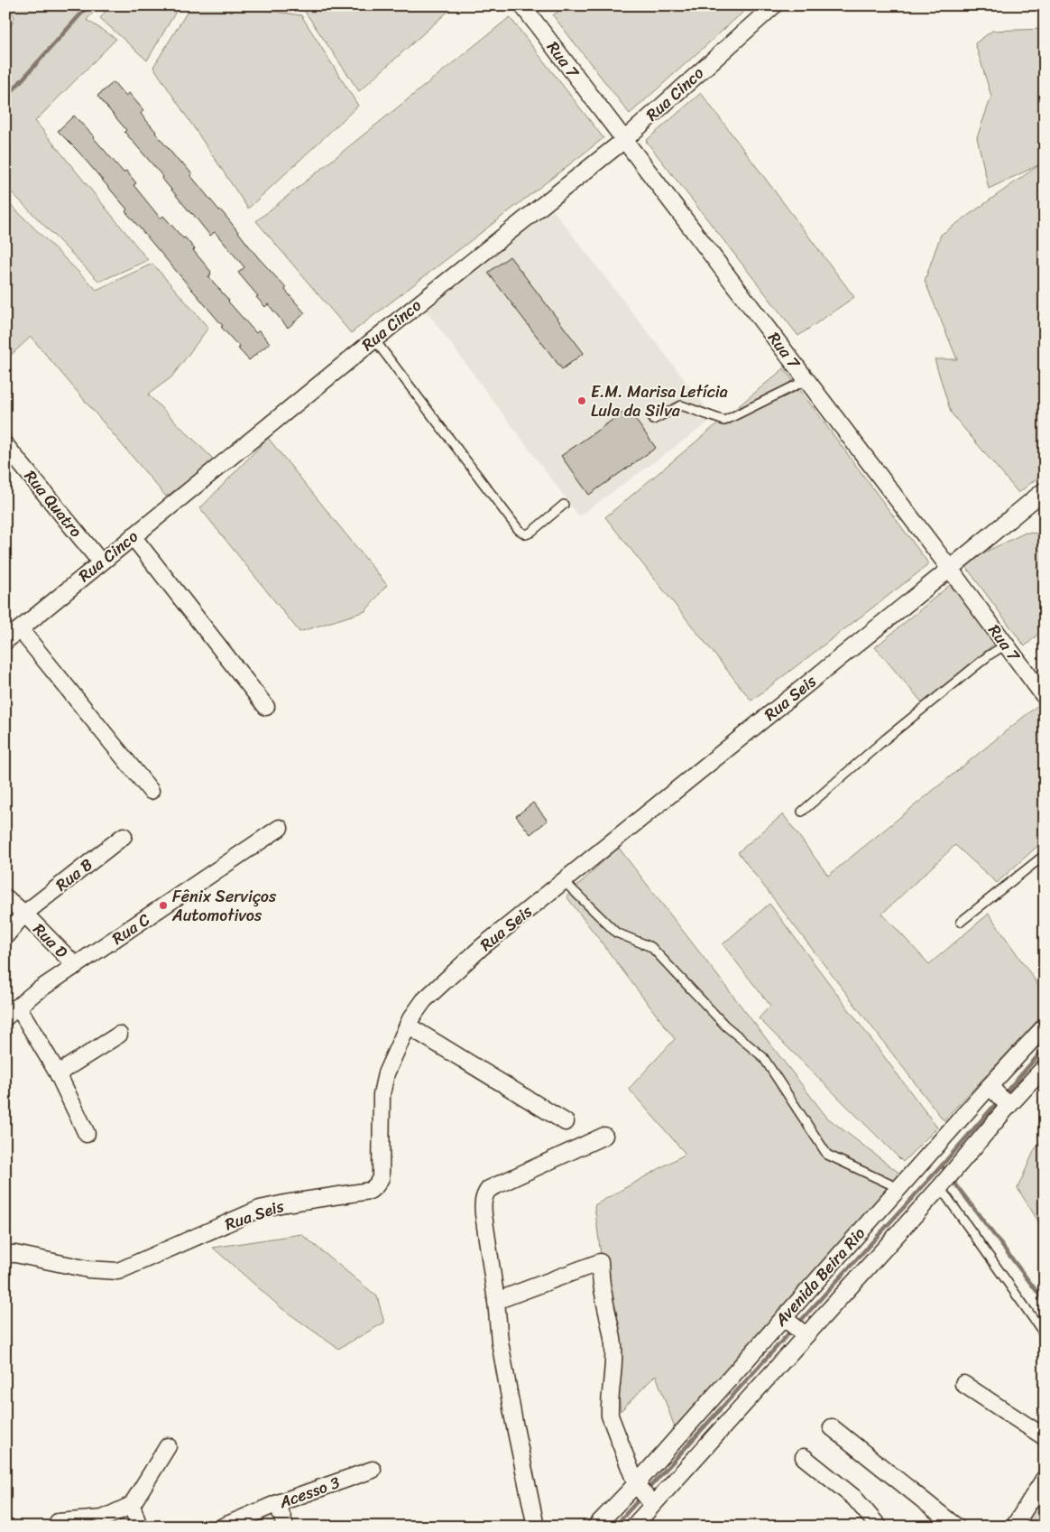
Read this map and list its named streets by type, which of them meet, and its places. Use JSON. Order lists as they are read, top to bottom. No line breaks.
{"streets":{"street":["Rua 7","Rua Cinco","Rua Quatro","Rua Seis","Rua B","Rua C","Rua D","Avenida Beira Rio","Acesso 3"]},"crossings":[["Rua 7","Rua Cinco"],["Rua 7","Rua Seis"],["Rua Cinco","Rua Quatro"],["Rua B","Rua D"],["Rua C","Rua D"]],"places":["E.M. Marisa Letícia Lula da Silva","Fênix Serviços Automotivos"]}
